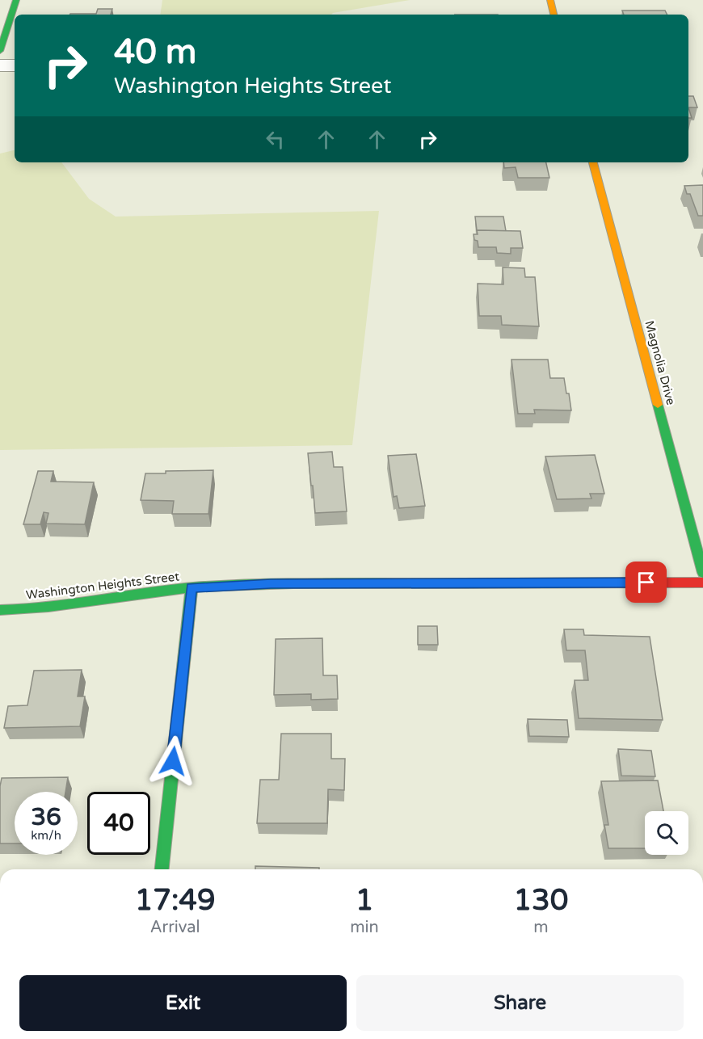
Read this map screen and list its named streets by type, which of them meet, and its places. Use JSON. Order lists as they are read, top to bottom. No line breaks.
{"streets":{"street":["Magnolia Drive","Washington Heights Street"]},"page":{"turn":["40 m","Washington Heights Street"],"speed":"36 km/h","limit":"40","eta":["17:49","Arrival","1","min","130","m"],"buttons":["Exit","Share"]}}
